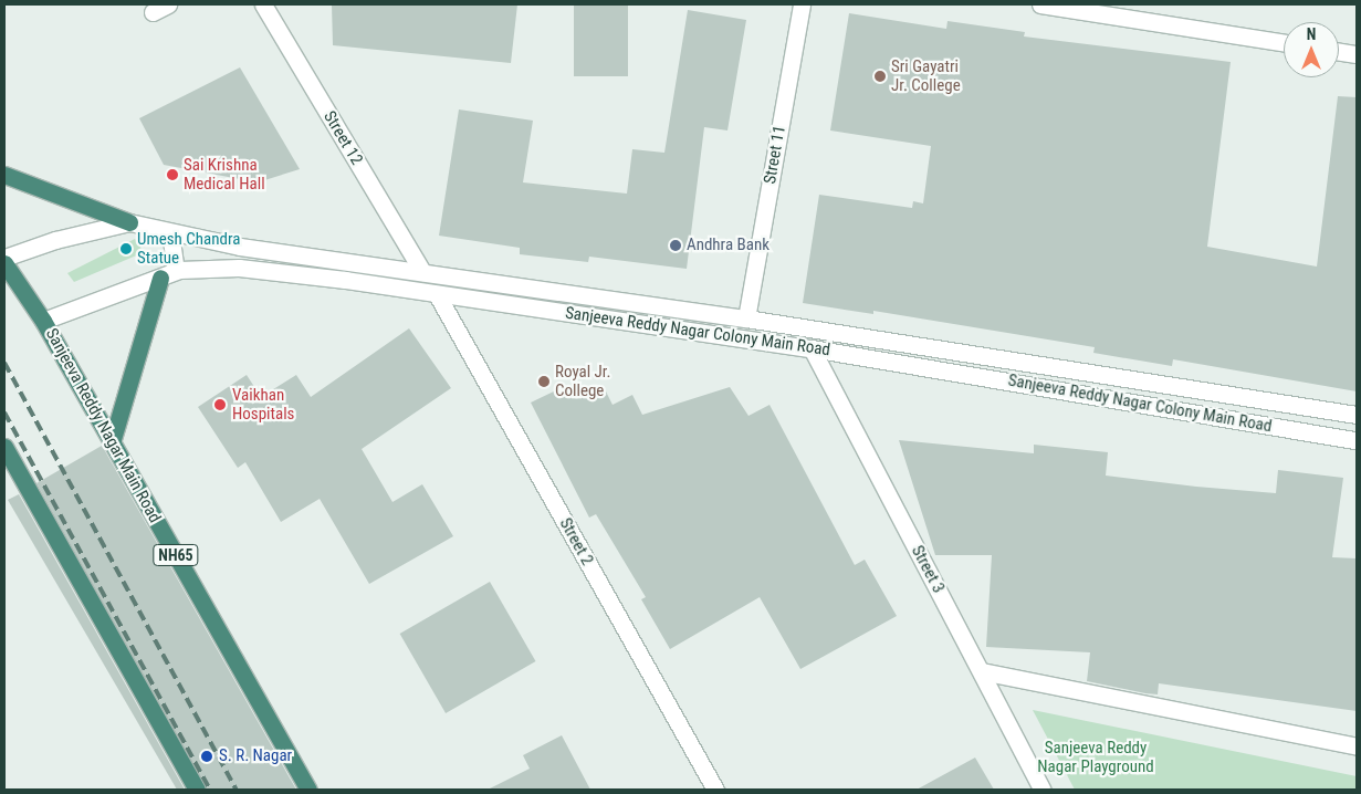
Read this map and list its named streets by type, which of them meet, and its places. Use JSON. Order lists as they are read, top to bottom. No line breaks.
{"streets":{"highway":["Sanjeeva Reddy Nagar Main Road","NH65"],"main road":["Street 12","Street 11","Sanjeeva Reddy Nagar Colony Main Road","Street 2","Street 3"]},"crossings":[["Street 12","Sanjeeva Reddy Nagar Colony Main Road"],["Street 11","Sanjeeva Reddy Nagar Colony Main Road"],["Sanjeeva Reddy Nagar Colony Main Road","Sanjeeva Reddy Nagar Main Road"],["Sanjeeva Reddy Nagar Colony Main Road","Street 2"],["Sanjeeva Reddy Nagar Colony Main Road","NH65"],["Sanjeeva Reddy Nagar Colony Main Road","Street 3"],["Sanjeeva Reddy Nagar Main Road","NH65"]],"parks":["Sanjeeva Reddy Nagar Playground"],"places":["Sri Gayatri Jr. College","Sai Krishna Medical Hall","Andhra Bank","Umesh Chandra Statue","Royal Jr. College","Vaikhan Hospitals","S. R. Nagar"],"north":"top"}
